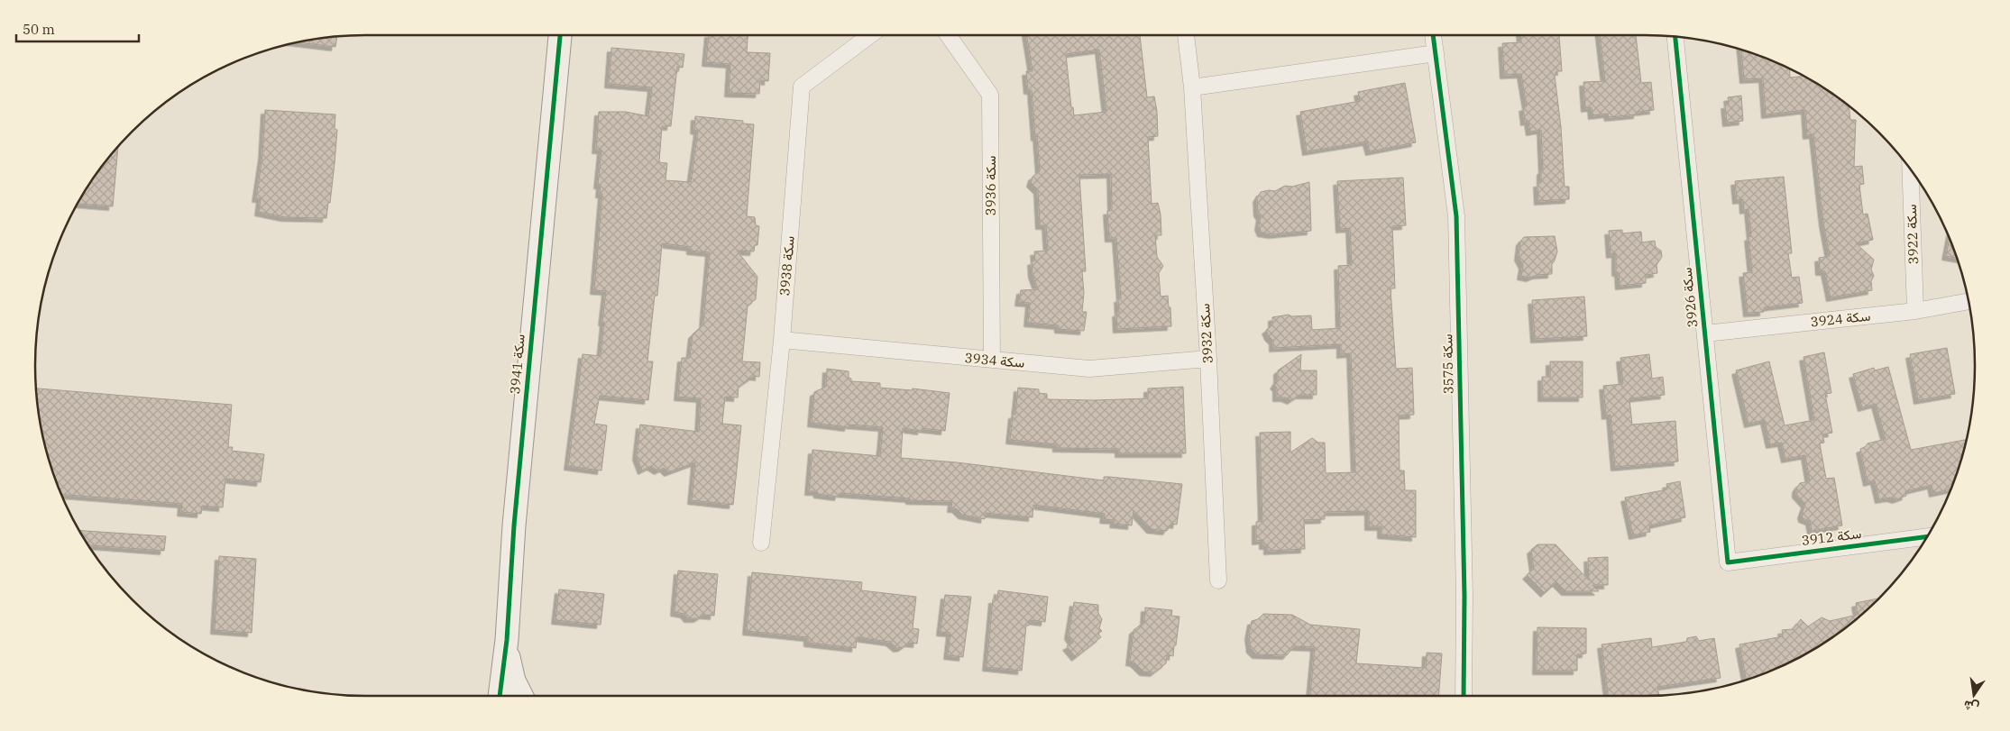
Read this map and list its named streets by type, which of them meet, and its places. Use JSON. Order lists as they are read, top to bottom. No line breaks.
{"streets":{"street":["سكة 3936","سكة 3922","سكة 3938","سكة 3926","سكة 3924","سكة 3932","سكة 3934","سكة 3941","سكة 3575","سكة 3912"]},"crossings":[["سكة 3936","سكة 3934"],["سكة 3922","سكة 3924"],["سكة 3938","سكة 3934"],["سكة 3926","سكة 3924"],["سكة 3926","سكة 3912"],["سكة 3932","سكة 3934"]],"scale_bar":"50 m","north":"bottom"}
